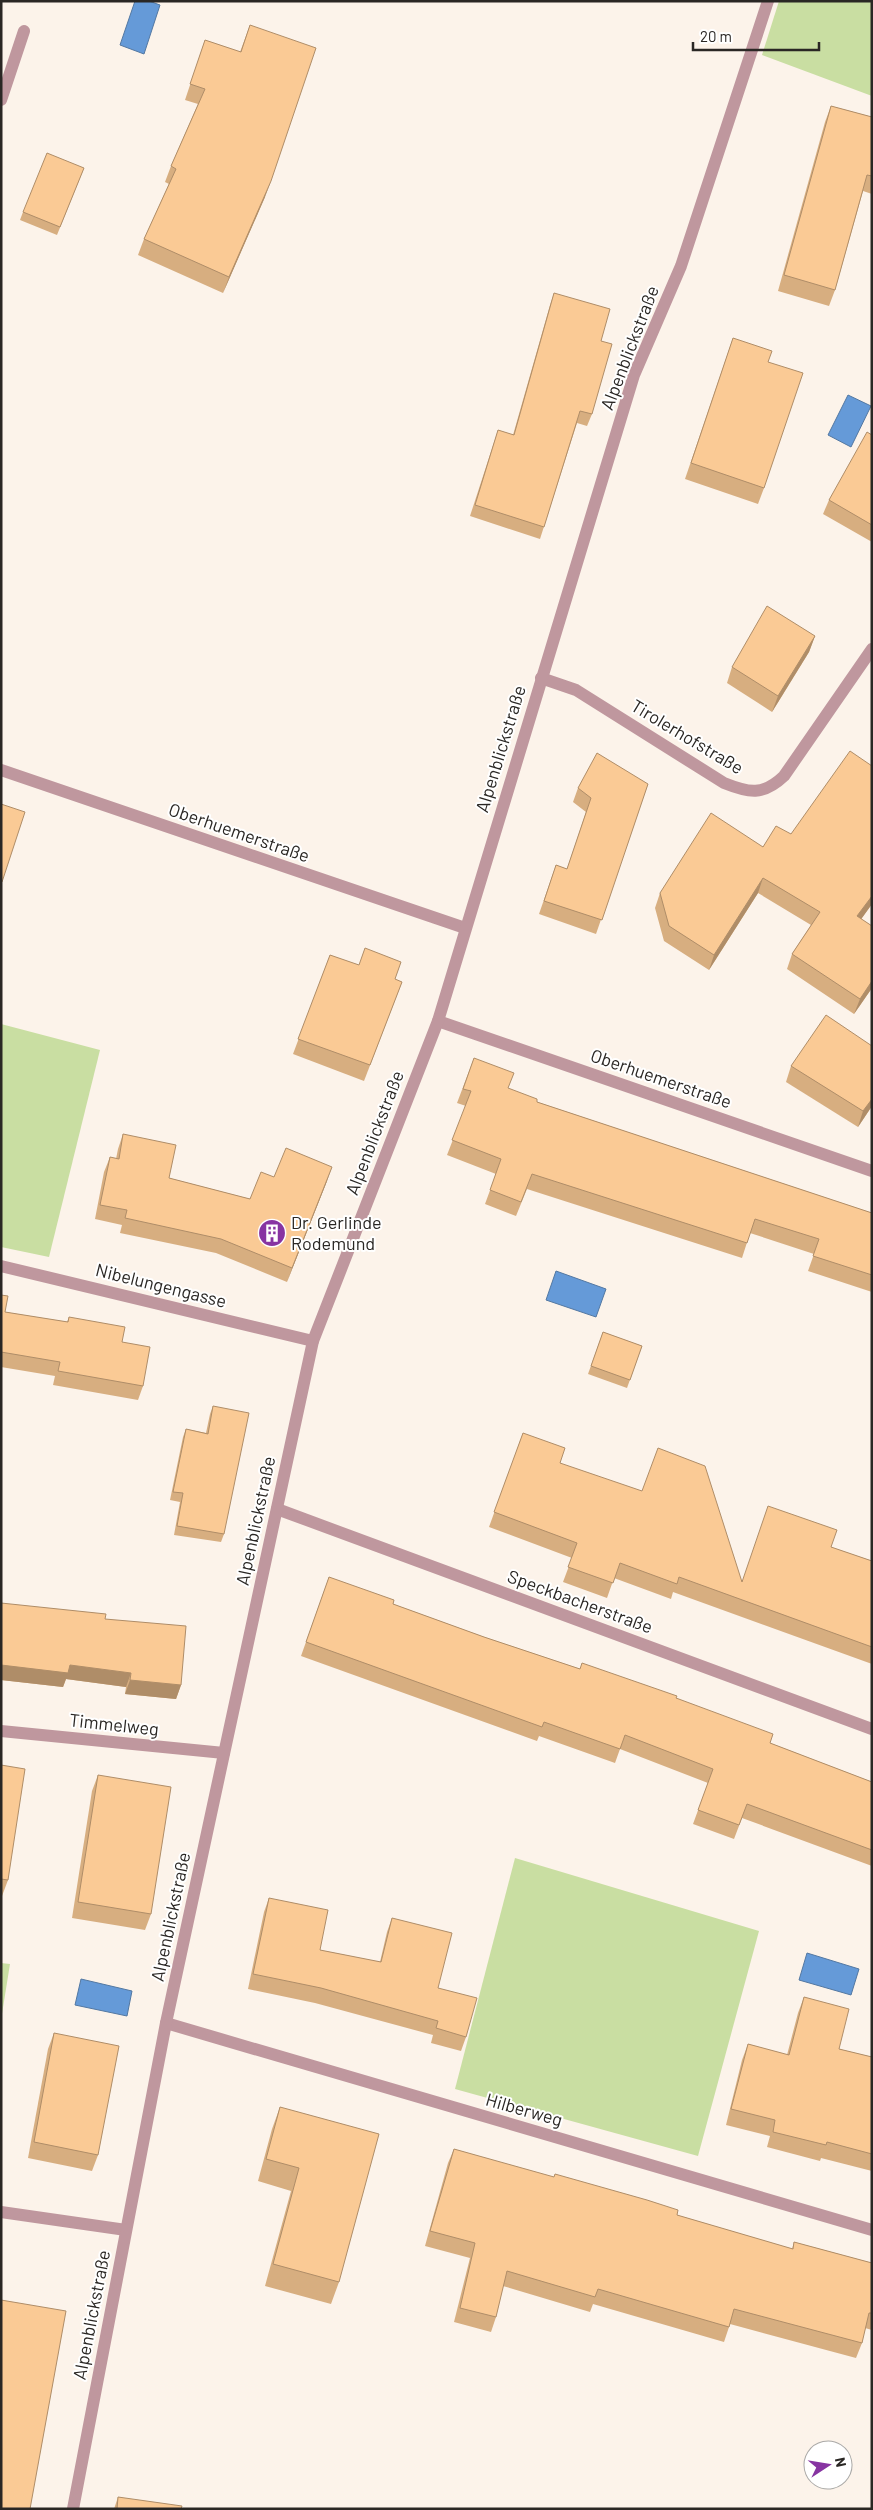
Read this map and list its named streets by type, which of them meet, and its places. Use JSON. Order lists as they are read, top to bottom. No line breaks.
{"streets":{"street":["Alpenblickstraße","Tirolerhofstraße","Oberhuemerstraße","Nibelungengasse","Speckbacherstraße","Timmelweg","Hilberweg"]},"crossings":[["Alpenblickstraße","Tirolerhofstraße"],["Alpenblickstraße","Oberhuemerstraße"],["Alpenblickstraße","Nibelungengasse"],["Alpenblickstraße","Speckbacherstraße"],["Alpenblickstraße","Timmelweg"],["Alpenblickstraße","Hilberweg"]],"places":{"building":["Dr. Gerlinde Rodemund"]},"scale_bar":"20 m","north":"right"}
